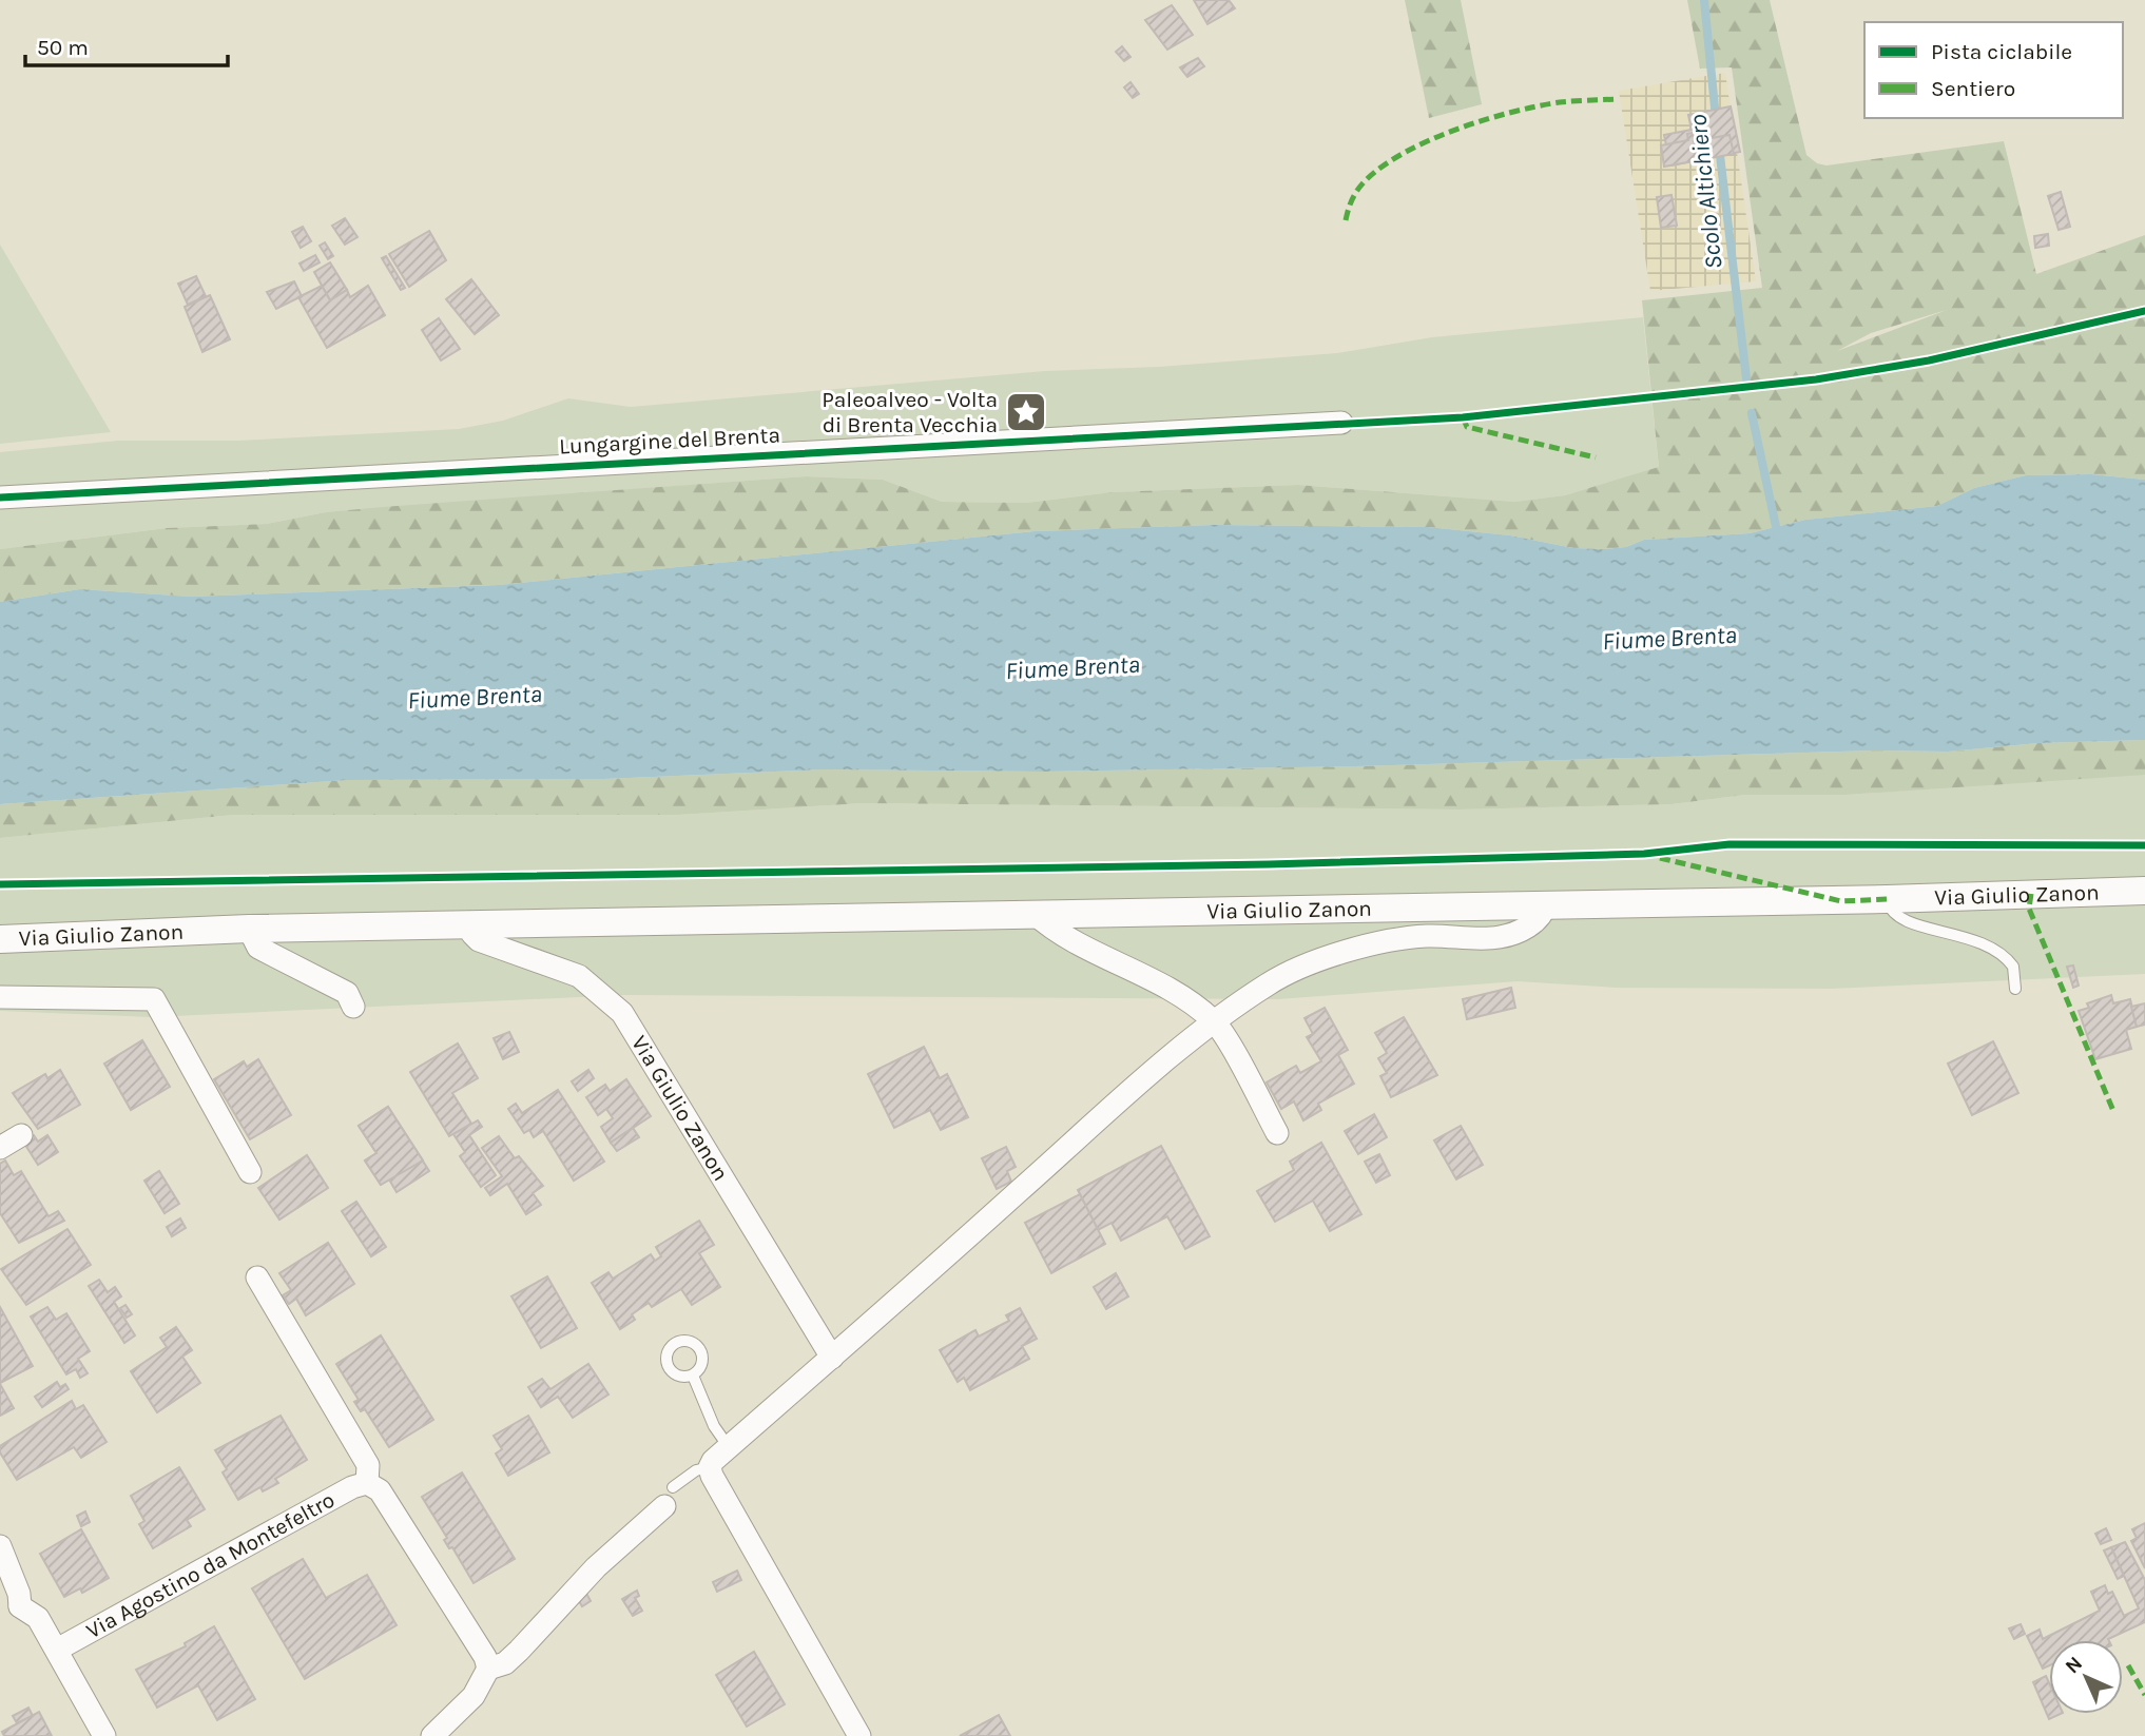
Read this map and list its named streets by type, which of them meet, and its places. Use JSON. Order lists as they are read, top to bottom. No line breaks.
{"streets":{"street":["Lungargine del Brenta","Via Giulio Zanon","Via Agostino da Montefeltro"]},"water":["Scolo Altichiero","Fiume Brenta"],"places":{"place":["Paleoalveo - Volta di Brenta Vecchia"]},"legend":["Pista ciclabile","Sentiero"],"scale_bar":"50 m","north":"top left"}
